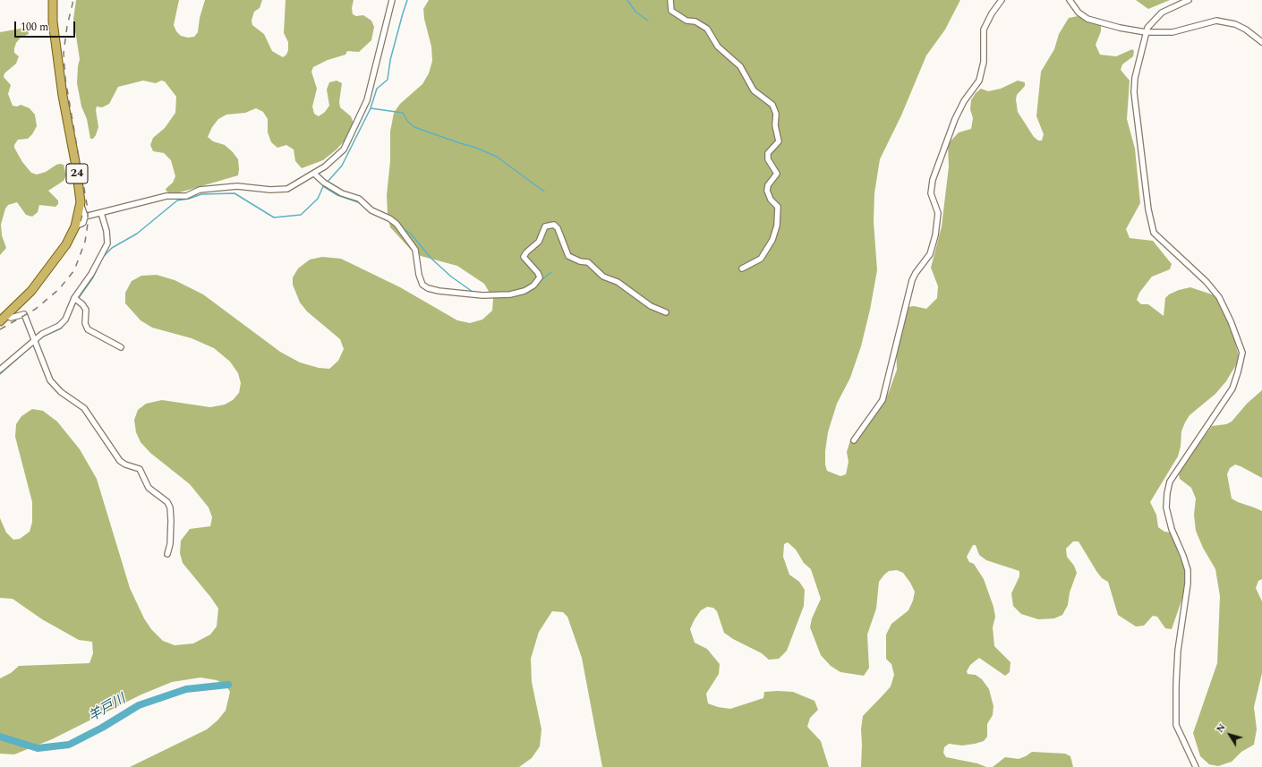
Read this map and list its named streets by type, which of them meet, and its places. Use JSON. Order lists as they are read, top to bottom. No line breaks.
{"streets":{"main road":["24"]},"water":["羊戸川"],"scale_bar":"100 m","north":"top left"}
